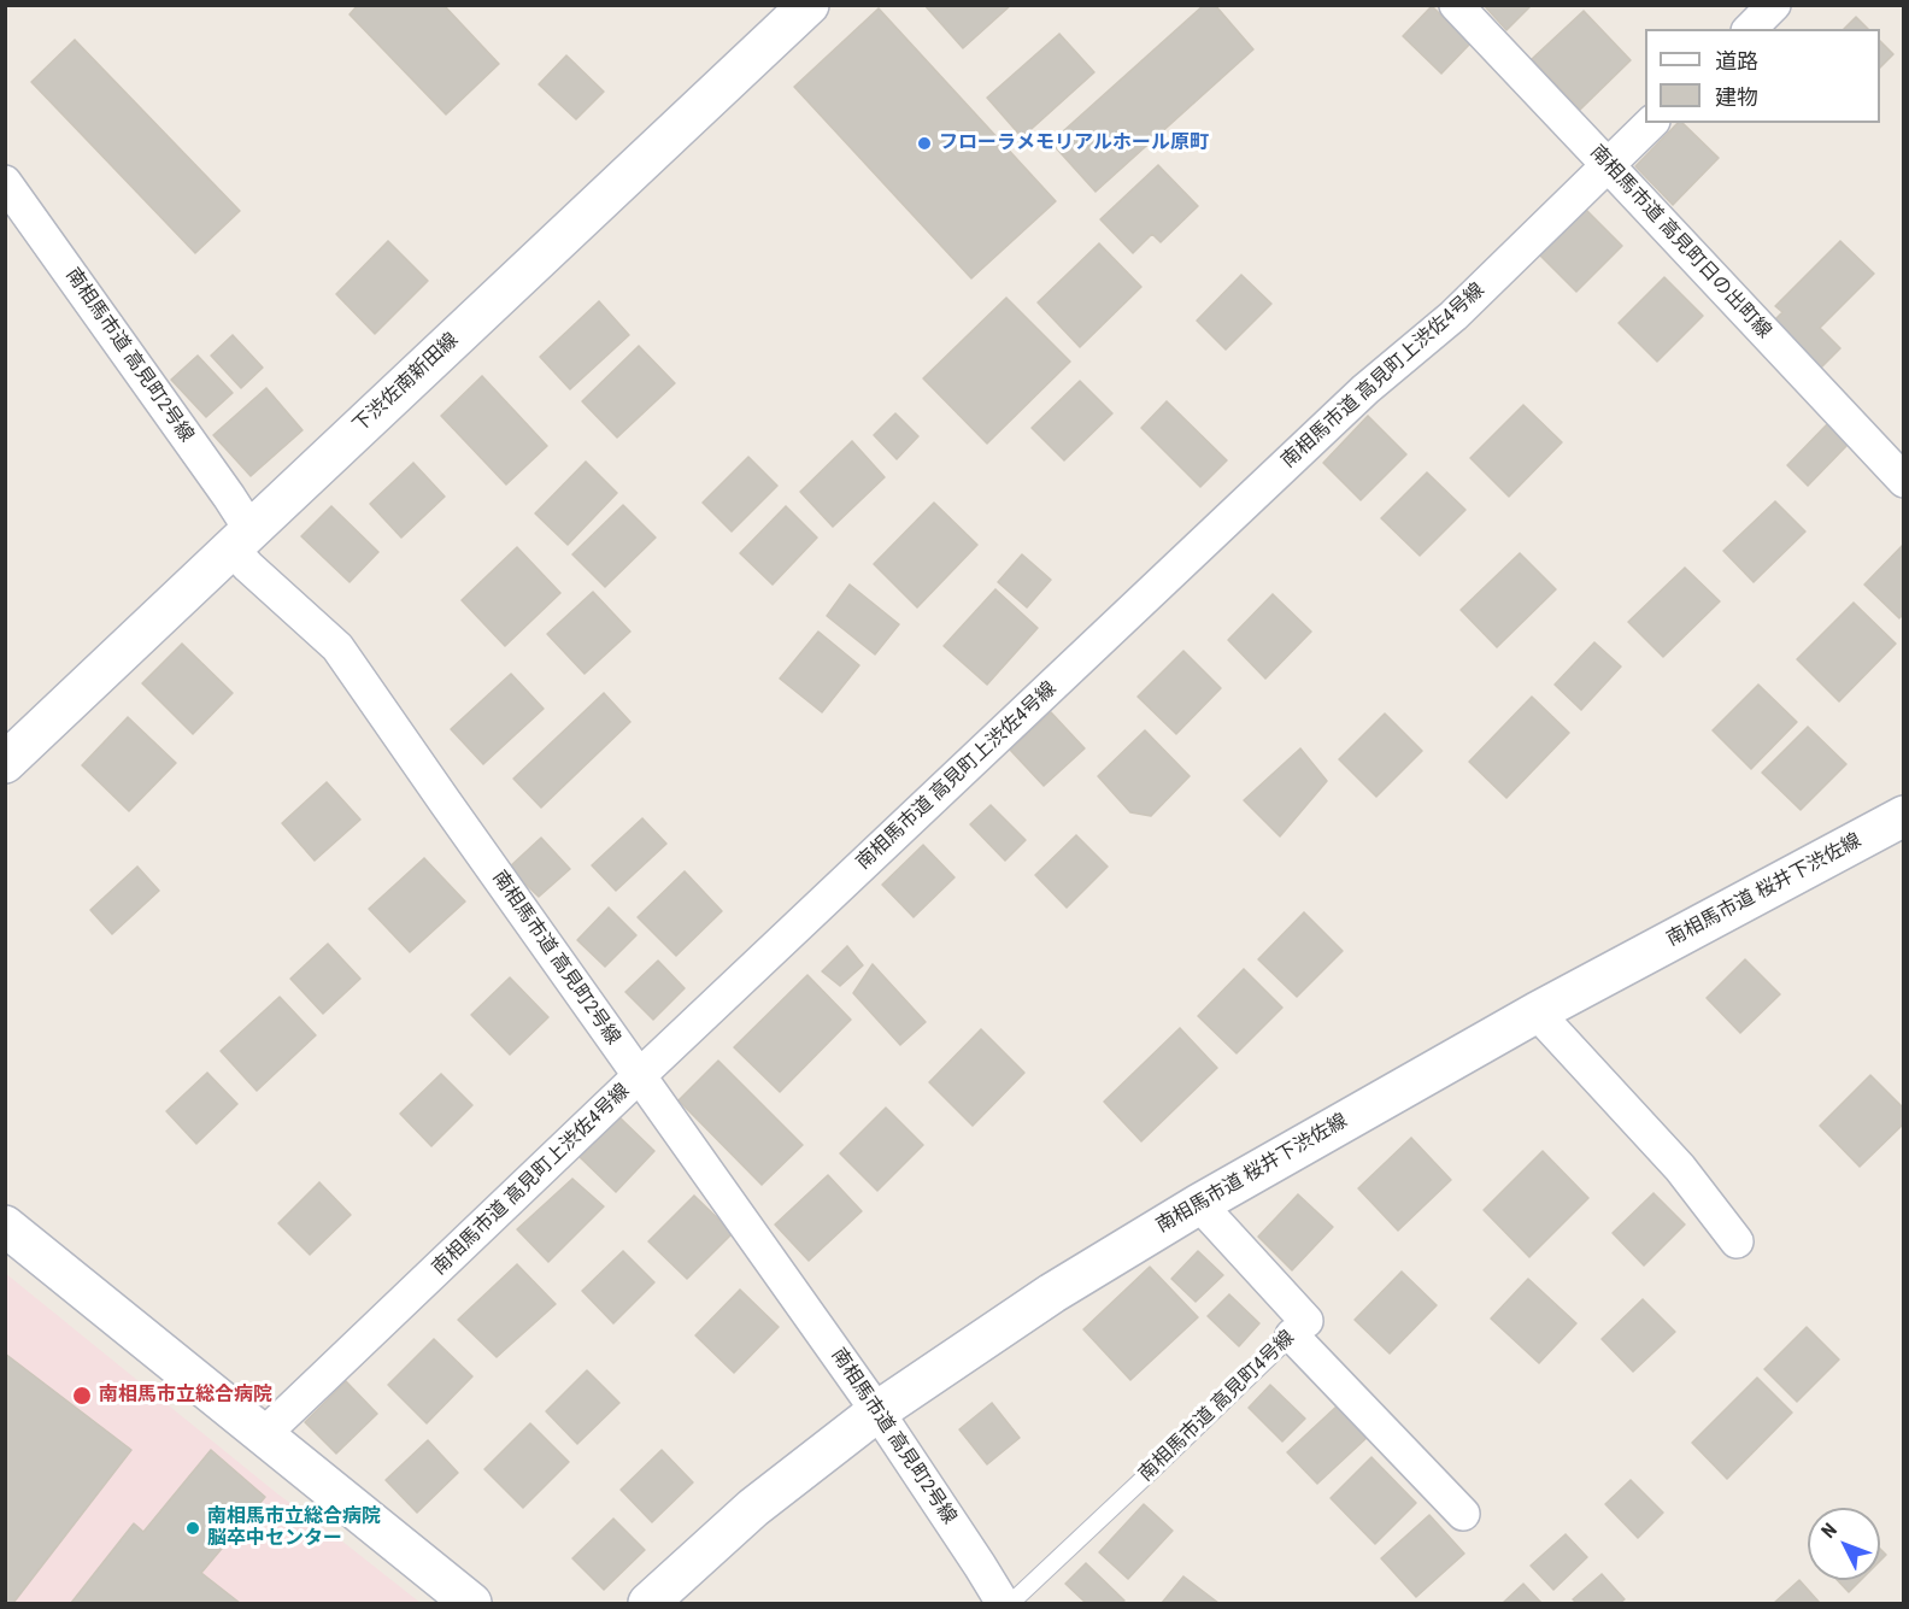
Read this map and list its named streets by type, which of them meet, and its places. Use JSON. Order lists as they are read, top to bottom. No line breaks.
{"streets":{"street":["南相馬市道 高見町日の出町線","南相馬市道 高見町2号線","南相馬市道 高見町上渋佐4号線","下渋佐南新田線","南相馬市道 桜井下渋佐線","南相馬市道 高見町4号線"]},"crossings":[["南相馬市道 高見町日の出町線","南相馬市道 高見町上渋佐4号線"],["南相馬市道 高見町2号線","南相馬市道 高見町上渋佐4号線"],["南相馬市道 高見町2号線","下渋佐南新田線"],["南相馬市道 高見町2号線","南相馬市道 桜井下渋佐線"],["南相馬市道 桜井下渋佐線","南相馬市道 高見町4号線"]],"places":["フローラメモリアルホール原町","南相馬市立総合病院","南相馬市立総合病院 脳卒中センター"],"legend":["道路","建物"],"north":"top left"}
